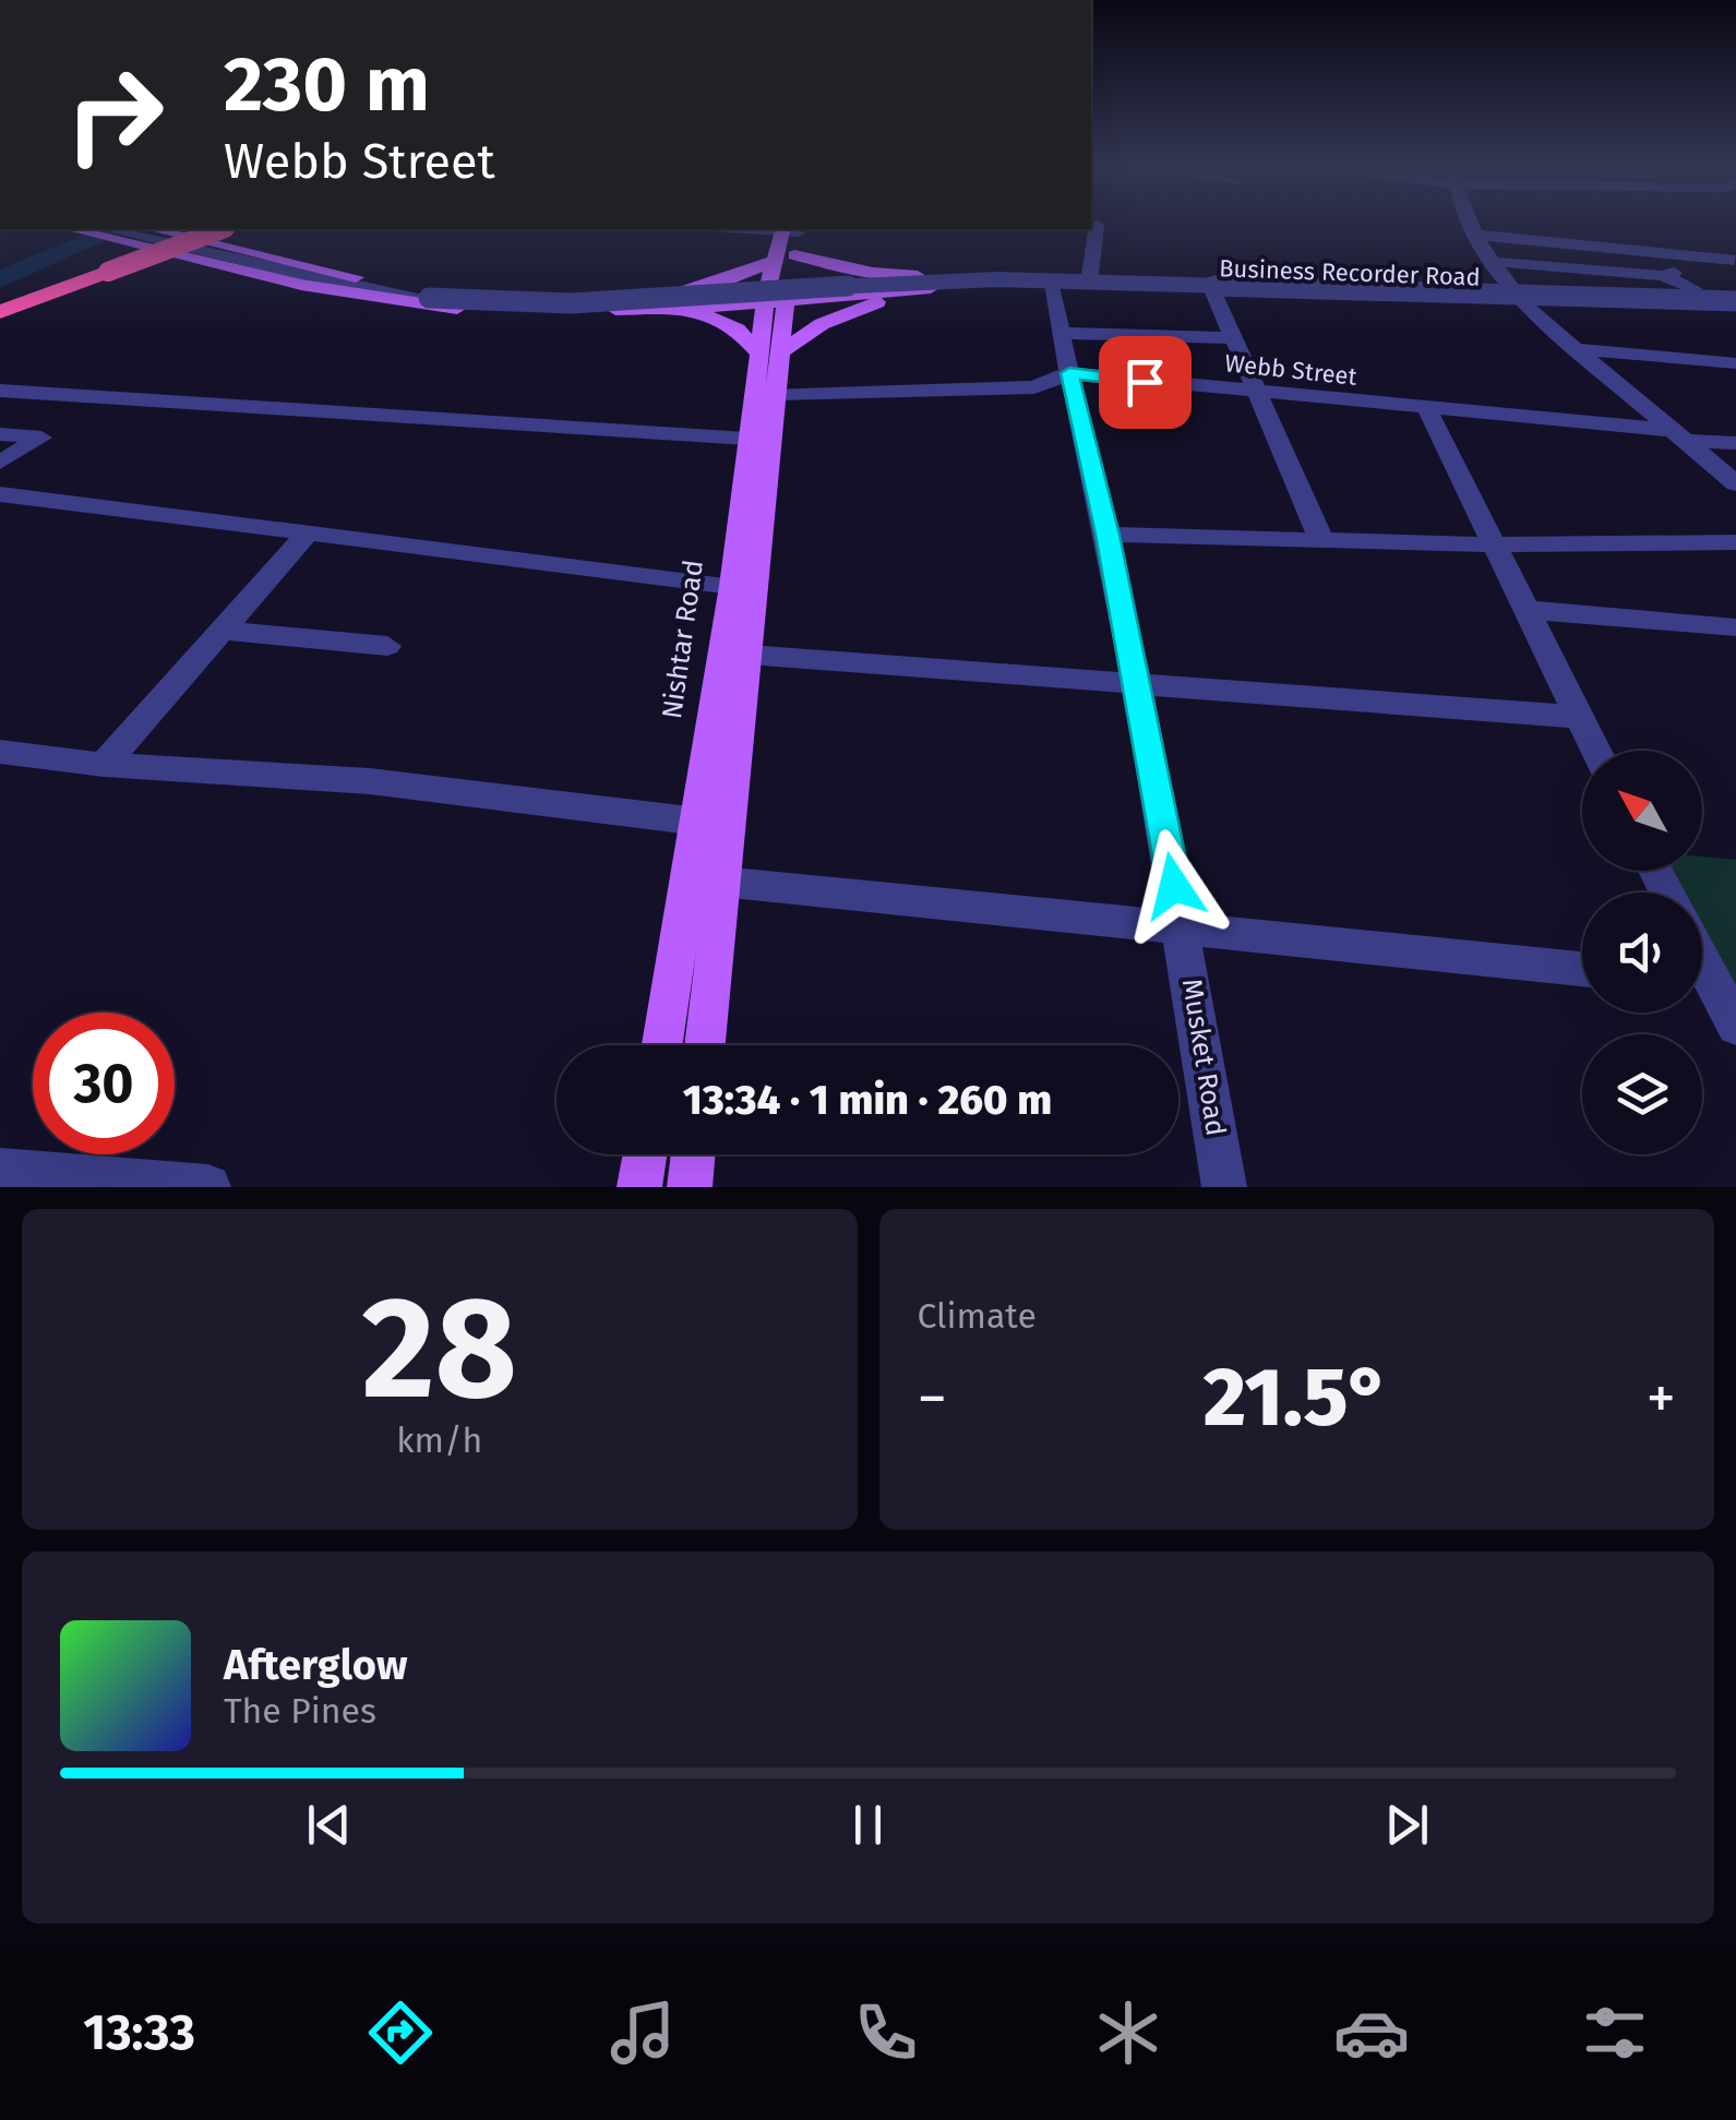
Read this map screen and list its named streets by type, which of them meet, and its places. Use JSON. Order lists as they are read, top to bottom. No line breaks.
{"streets":{"main road":["Business Recorder Road","Nishtar Road"],"street":["Webb Street","Musket Road"]},"crossings":[["Business Recorder Road","Nishtar Road"],["Business Recorder Road","Musket Road"],["Webb Street","Nishtar Road"],["Webb Street","Musket Road"]],"north":"top left","page":{"turn":["230 m","Webb Street"],"limit":"30","trip":"13:34 · 1 min · 260 m","tile":[["28","km/h"],"Climate"],"heat":["−","21.5°","+"],"song":["Afterglow","The Pines"],"tabs":"13:33"}}
